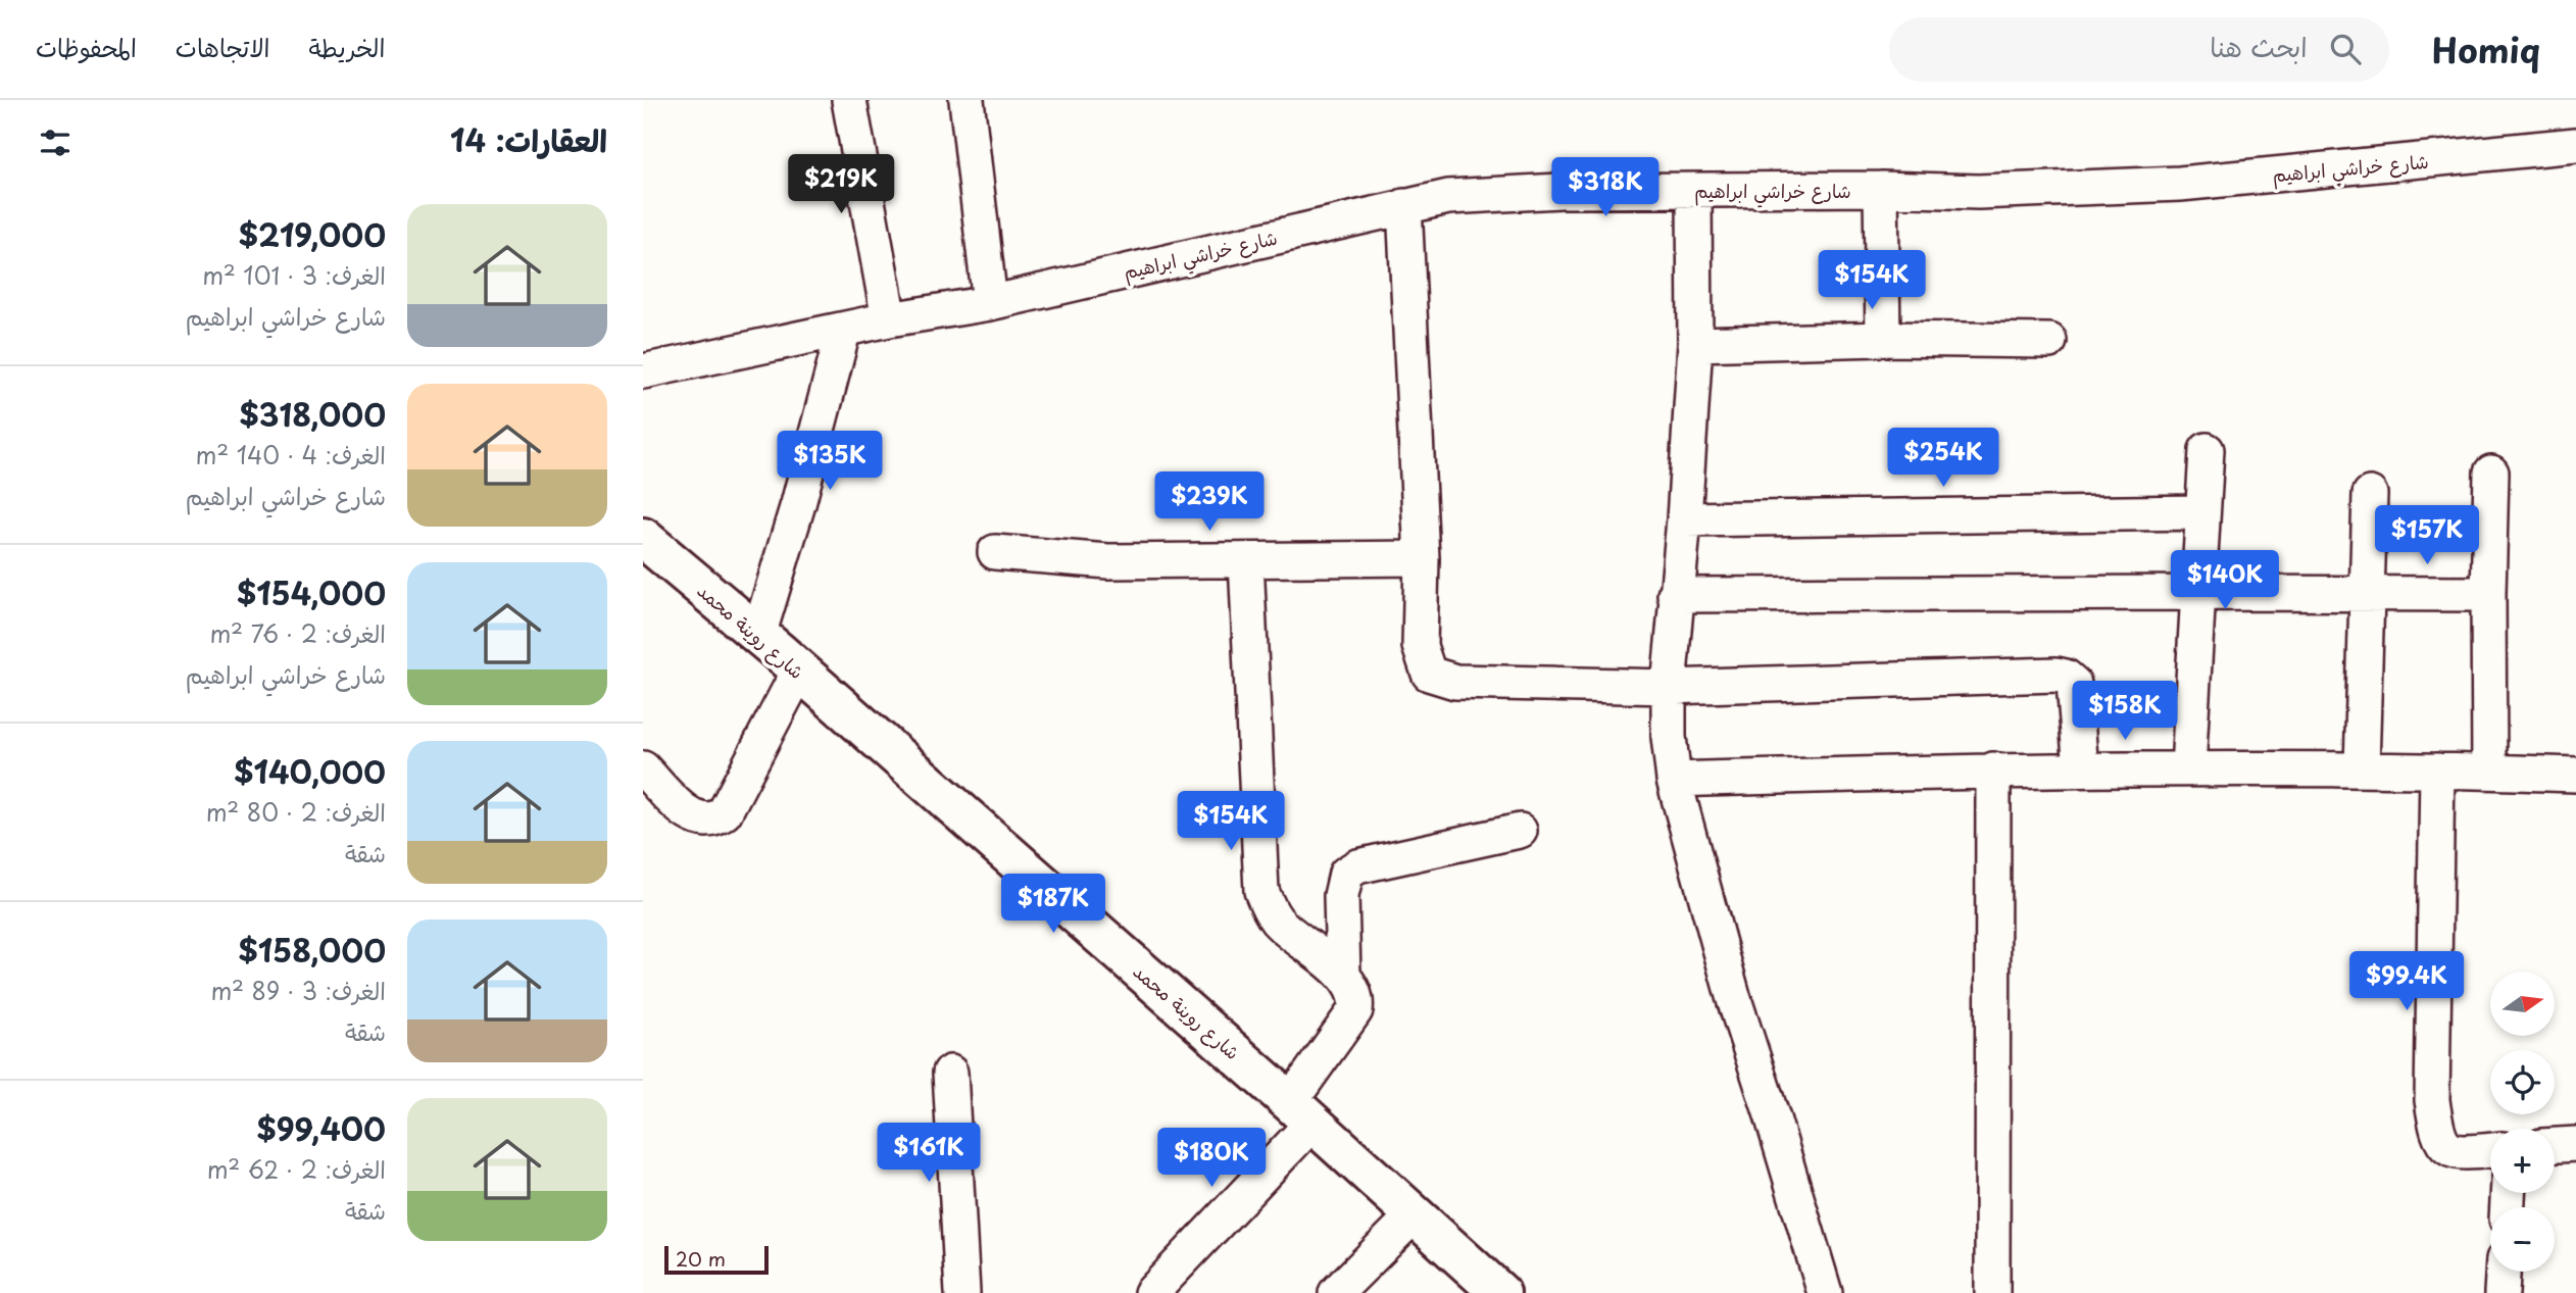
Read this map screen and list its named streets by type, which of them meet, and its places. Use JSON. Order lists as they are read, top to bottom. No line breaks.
{"streets":{"main road":["شارع روينة محمد"],"street":["شارع خراشي ابراهيم"]},"scale_bar":"20 m","north":"right","page":{"header":"Homiq","search":"ابحث هنا","nav":["الخريطة","الاتجاهات","المحفوظات"],"heading":"العقارات: 14","price":["$219K","$318K","$154K","$254K","$135K","$239K","$157K","$140K","$158K","$154K","$187K","$99.4K","$161K","$180K"],"list":[{"name":"$219,000","note":"الغرف: 3 · 101 m² · شارع خراشي ابراهيم"},{"name":"$318,000","note":"الغرف: 4 · 140 m² · شارع خراشي ابراهيم"},{"name":"$154,000","note":"الغرف: 2 · 76 m² · شارع خراشي ابراهيم"},{"name":"$140,000","note":"الغرف: 2 · 80 m² · شقة"},{"name":"$158,000","note":"الغرف: 3 · 89 m² · شقة"},{"name":"$99,400","note":"الغرف: 2 · 62 m² · شقة"}],"map_buttons":["+","−"],"scale":"20 m"}}
